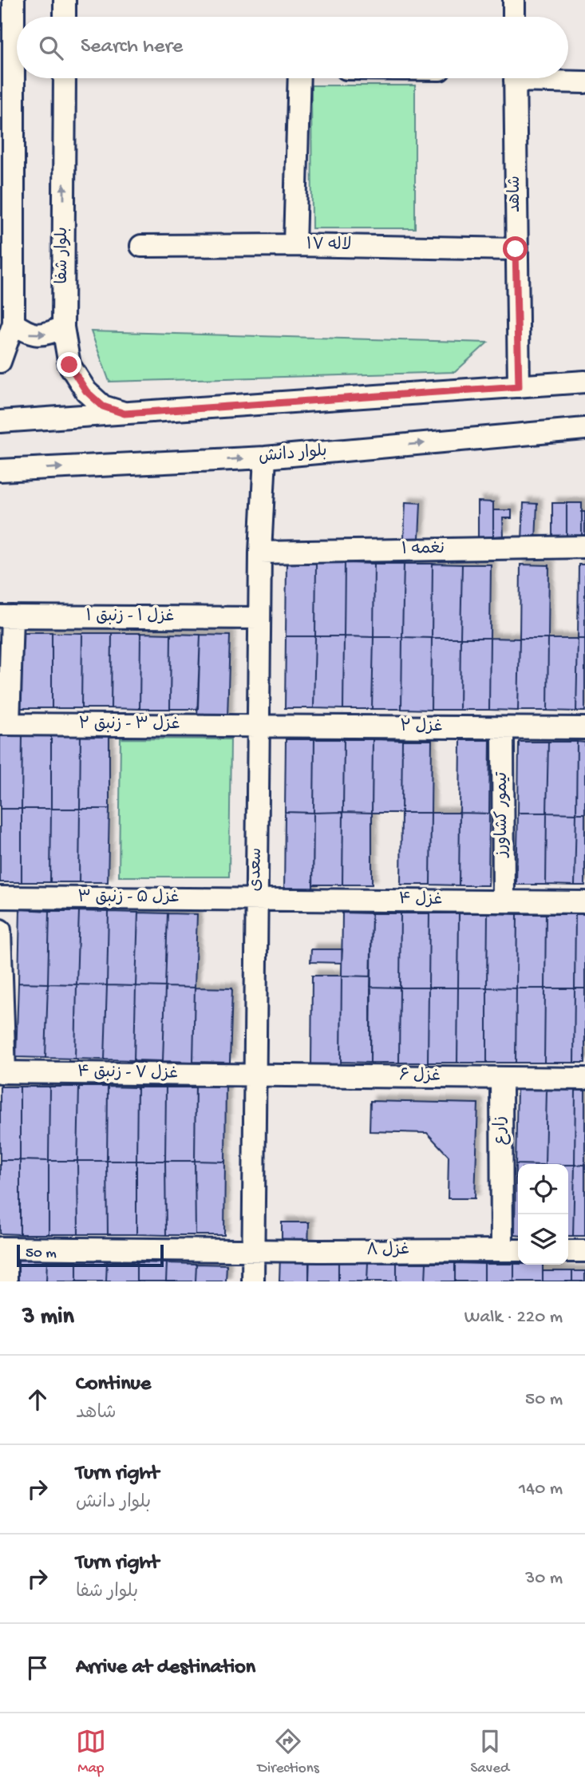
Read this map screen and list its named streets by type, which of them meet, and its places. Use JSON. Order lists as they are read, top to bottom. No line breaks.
{"streets":{"street":["شاهد","لاله ۱۷","بلوار شفا","بلوار دانش","نغمه ۱","غزل ۱ - زنبق ۱","غزل ۳ - زنبق ۲","غزل ۲","تیمور کشاورز","سعدی","غزل ۵ - زنبق ۳","غزل ۴","غزل ۷ - زنبق ۴","غزل ۶","زارع","غزل ۸"]},"crossings":[["شاهد","لاله ۱۷"],["بلوار دانش","سعدی"],["نغمه ۱","سعدی"],["غزل ۱ - زنبق ۱","سعدی"],["غزل ۳ - زنبق ۲","غزل ۲"],["غزل ۳ - زنبق ۲","سعدی"],["غزل ۲","تیمور کشاورز"],["غزل ۲","سعدی"],["تیمور کشاورز","غزل ۴"],["سعدی","غزل ۵ - زنبق ۳"],["سعدی","غزل ۴"],["سعدی","غزل ۷ - زنبق ۴"],["سعدی","غزل ۶"],["سعدی","غزل ۸"],["غزل ۵ - زنبق ۳","غزل ۴"],["غزل ۷ - زنبق ۴","غزل ۶"],["غزل ۶","زارع"],["زارع","غزل ۸"]],"scale_bar":"50 m","page":{"search":"Search here","scale":"50 m","heading":["3 min","Walk · 220 m"],"list":[["Continue","شاهد","50 m"],["Turn right","بلوار دانش","140 m"],["Turn right","بلوار شفا","30 m"],"Arrive at destination"],"nav":["Map","Directions","Saved"]}}
